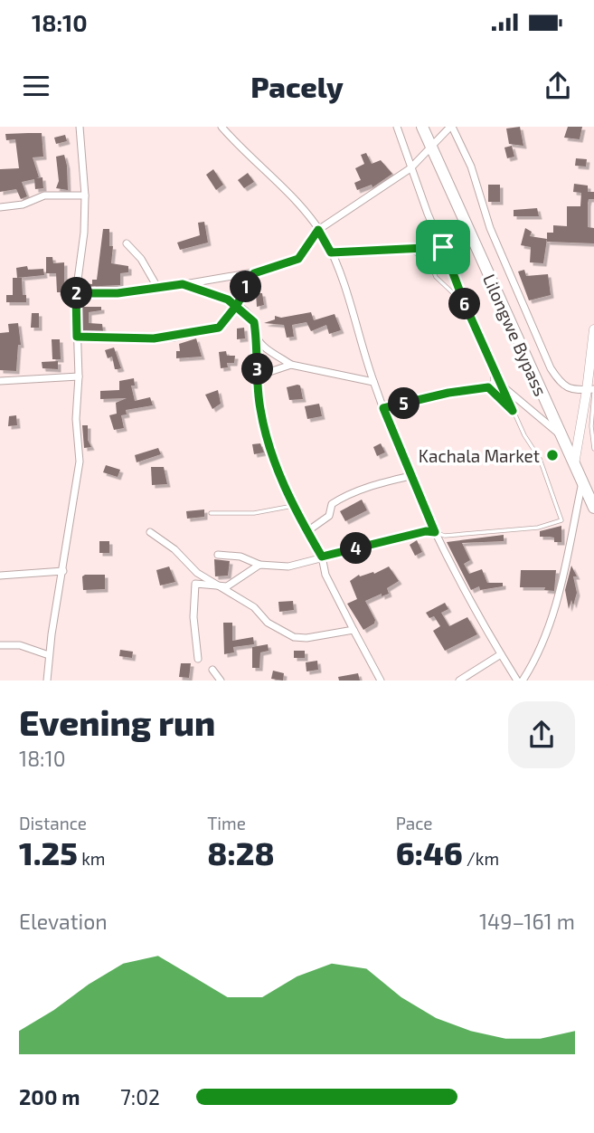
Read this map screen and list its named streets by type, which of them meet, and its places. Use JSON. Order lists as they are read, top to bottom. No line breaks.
{"streets":{"main road":["Lilongwe Bypass"]},"places":["Kachala Market"],"page":{"status":"18:10","header":"Pacely","pins":["1","2","6","3","5","4"],"heading":["Evening run","18:10"],"stats":[["Distance","1.25 km"],["Time","8:28"],["Pace","6:46 /km"]],"chart":["Elevation","149–161 m"],"list":[{"name":"200 m","note":"7:02"}]}}
